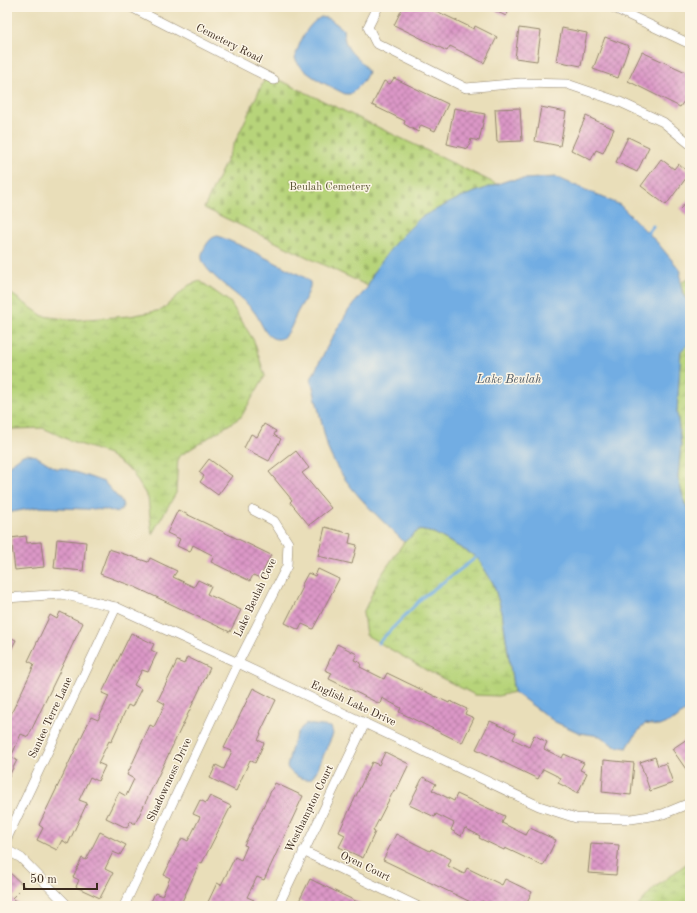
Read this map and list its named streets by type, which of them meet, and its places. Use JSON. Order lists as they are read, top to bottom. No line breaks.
{"streets":{"street":["Cemetery Road","Lake Beulah Cove","English Lake Drive","Santee Terre Lane","Shadowmoss Drive","Westhampton Court","Oyen Court"]},"crossings":[["Lake Beulah Cove","English Lake Drive"],["Lake Beulah Cove","Shadowmoss Drive"],["English Lake Drive","Santee Terre Lane"],["English Lake Drive","Shadowmoss Drive"],["English Lake Drive","Westhampton Court"],["Westhampton Court","Oyen Court"]],"water":["Lake Beulah"],"parks":["Beulah Cemetery"],"scale_bar":"50 m"}
